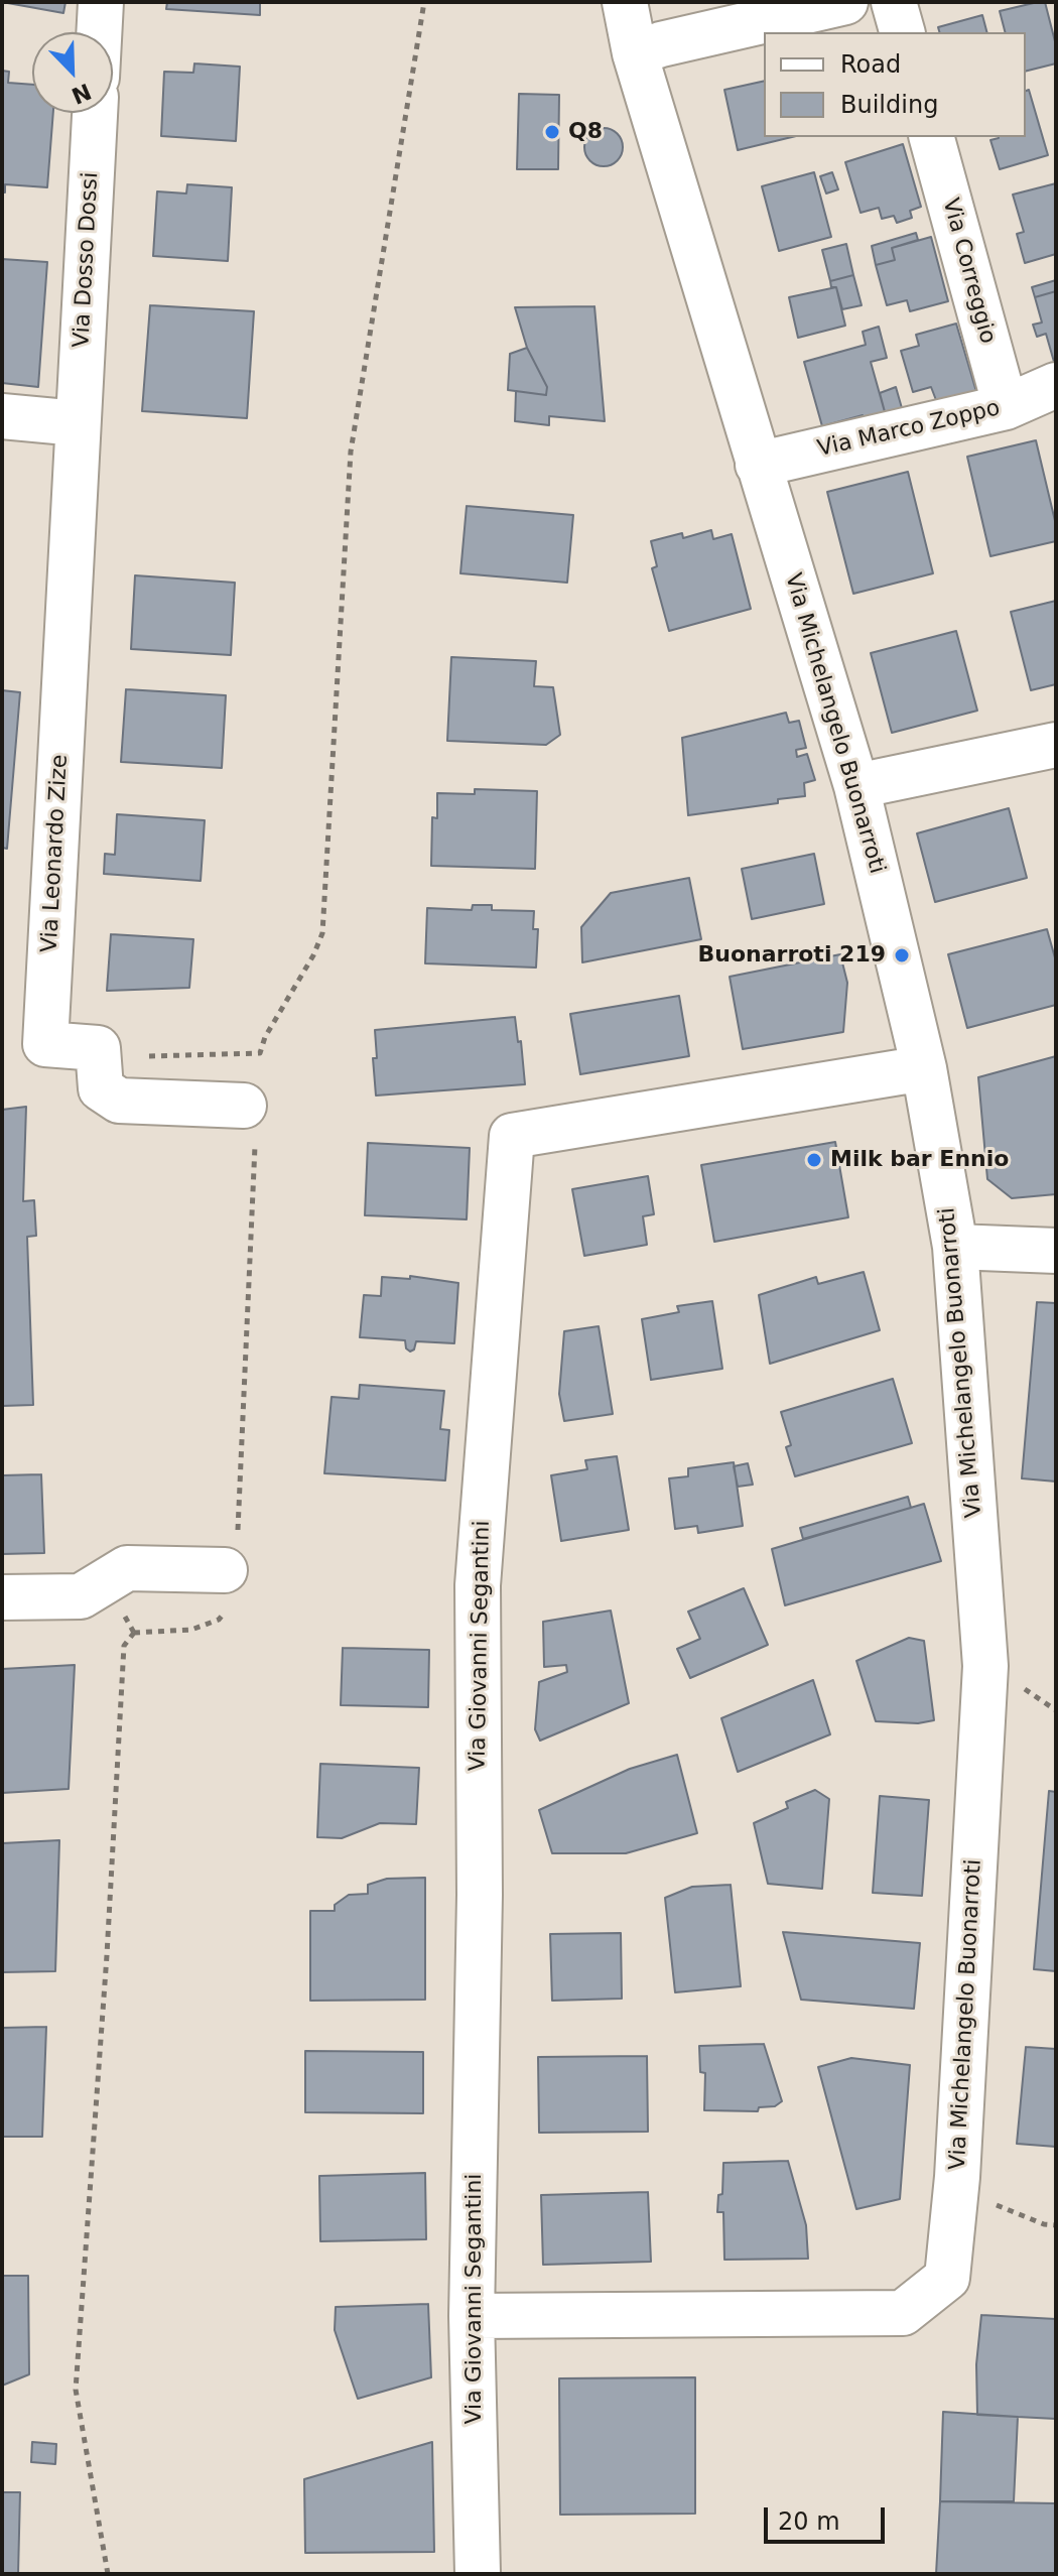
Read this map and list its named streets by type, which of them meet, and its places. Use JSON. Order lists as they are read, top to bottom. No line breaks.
{"streets":{"street":["Via Dosso Dossi","Via Correggio","Via Marco Zoppo","Via Michelangelo Buonarroti","Via Leonardo Zize","Via Giovanni Segantini"]},"crossings":[["Via Dosso Dossi","Via Leonardo Zize"],["Via Correggio","Via Marco Zoppo"],["Via Marco Zoppo","Via Michelangelo Buonarroti"],["Via Michelangelo Buonarroti","Via Giovanni Segantini"]],"places":["Q8","Buonarroti 219","Milk bar Ennio"],"legend":["Road","Building"],"scale_bar":"20 m","north":"bottom right"}
